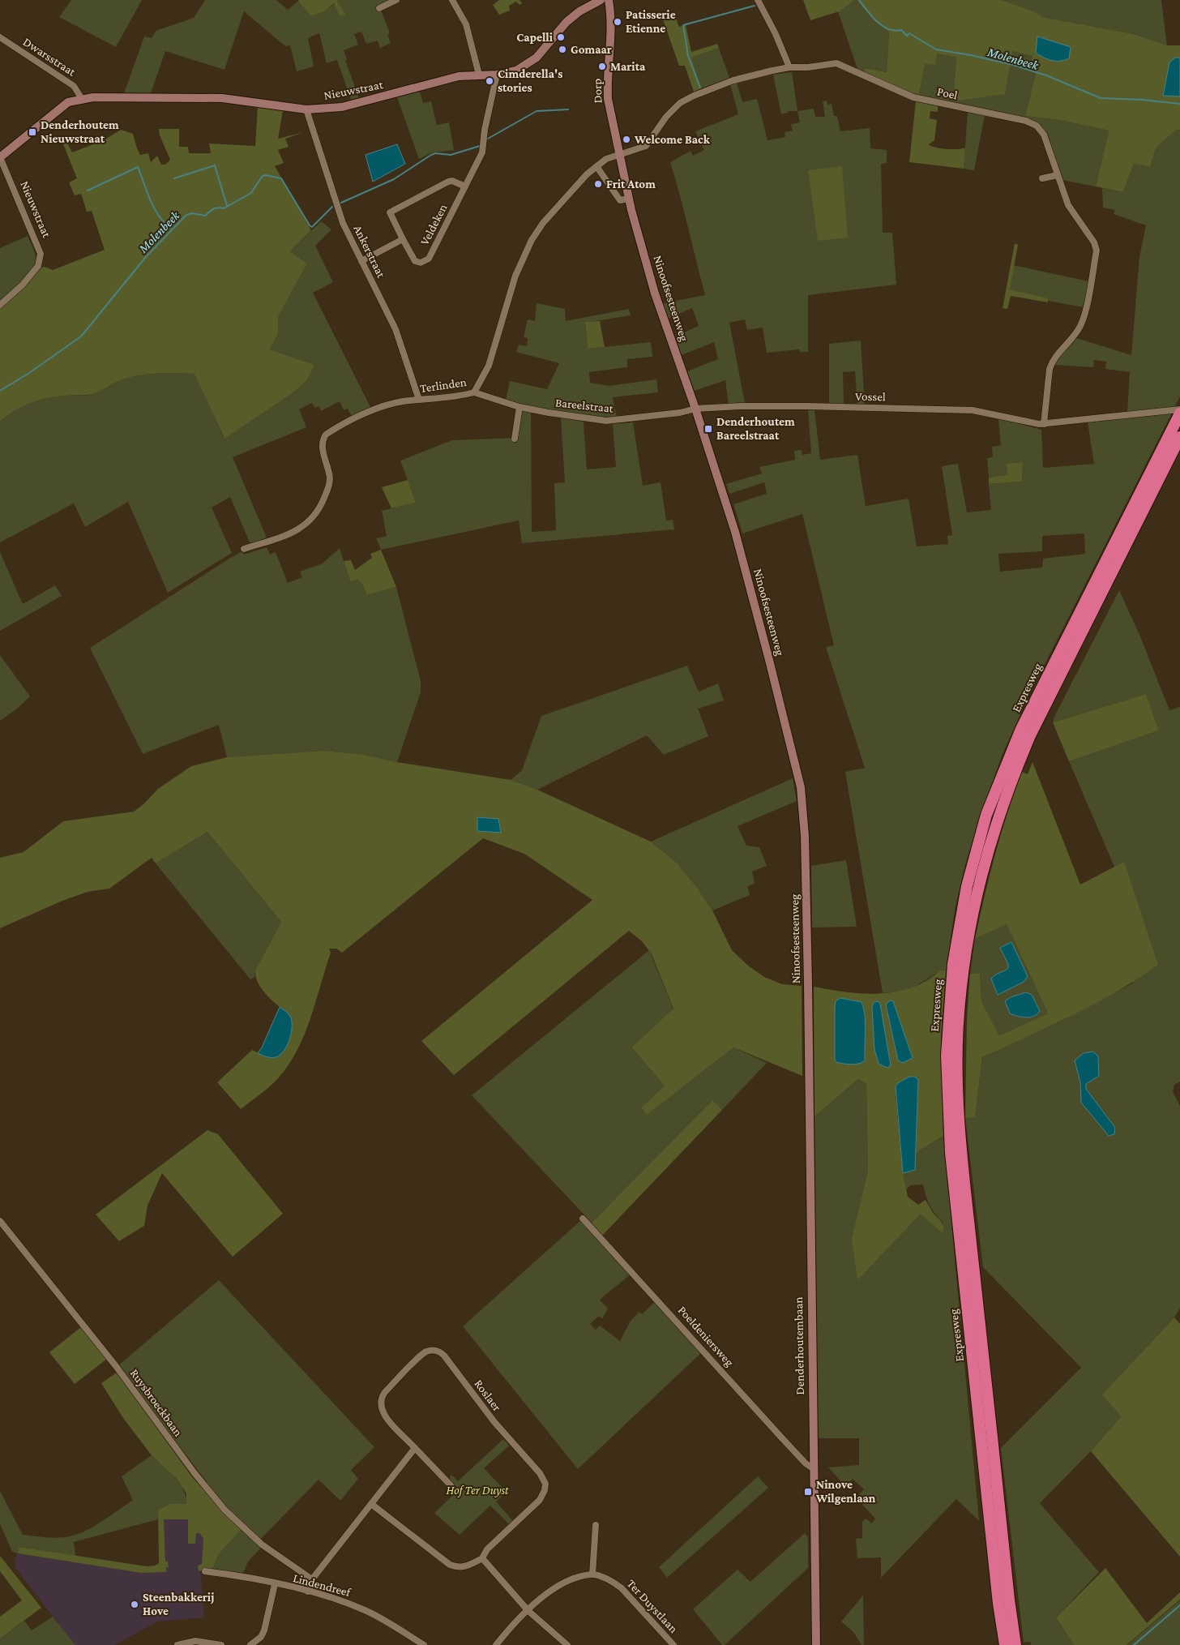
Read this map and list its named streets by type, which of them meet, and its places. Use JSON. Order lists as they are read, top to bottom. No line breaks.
{"streets":{"highway":["Expresweg"],"street":["Dwarsstraat","Nieuwstraat","Dorp","Poel","Veldeken","Ankerstraat","Ninoofsesteenweg","Terlinden","Vossel","Bareelstraat","Poeldeniersweg","Denderhoutembaan","Roslaer","Ruysbroeckbaan","Lindendreef","Ter Duystlaan"]},"crossings":[["Dwarsstraat","Nieuwstraat"],["Nieuwstraat","Veldeken"],["Nieuwstraat","Ankerstraat"],["Dorp","Poel"],["Dorp","Ninoofsesteenweg"],["Dorp","Terlinden"],["Poel","Ninoofsesteenweg"],["Poel","Terlinden"],["Veldeken","Ankerstraat"],["Ankerstraat","Terlinden"],["Ninoofsesteenweg","Terlinden"],["Ninoofsesteenweg","Vossel"],["Ninoofsesteenweg","Bareelstraat"],["Ninoofsesteenweg","Denderhoutembaan"],["Terlinden","Bareelstraat"],["Vossel","Bareelstraat"],["Poeldeniersweg","Denderhoutembaan"]],"water":["Molenbeek"],"parks":["Hof Ter Duyst"],"places":{"other":["Patisserie Etienne","Capelli","Gomaar","Marita","Cimderella's stories","Welcome Back","Frit Atom","Steenbakkerij Hove"],"transit":["Denderhoutem Nieuwstraat","Denderhoutem Bareelstraat","Ninove Wilgenlaan"]}}
